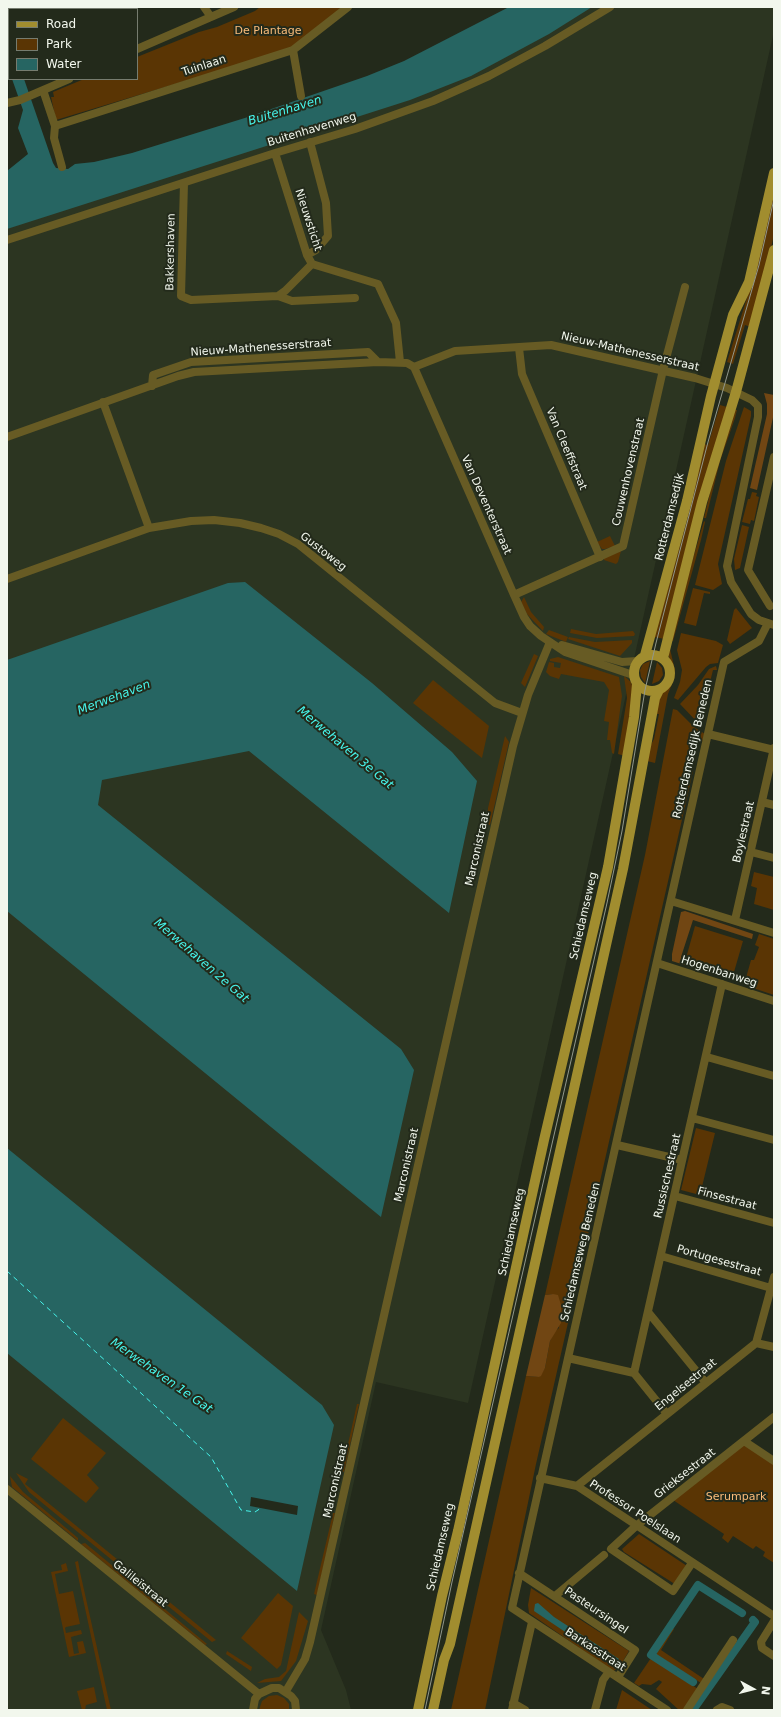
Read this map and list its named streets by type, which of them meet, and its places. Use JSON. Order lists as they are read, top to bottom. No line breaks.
{"streets":{"main road":["Rotterdamsedijk","Schiedamseweg"],"street":["Tuinlaan","Buitenhavenweg","Nieuwsticht","Bakkershaven","Nieuw-Mathenesserstraat","Van Cleeffstraat","Couwenhovenstraat","Van Deventerstraat","Gustoweg","Rotterdamsedijk Beneden","Boylestraat","Marconistraat","Hogenbanweg","Russischestraat","Finsestraat","Schiedamseweg Beneden","Portugesestraat","Engelsestraat","Grieksestraat","Professor Poelslaan","Galileïstraat","Pasteursingel","Barkasstraat"]},"crossings":[["Buitenhavenweg","Nieuwsticht"],["Buitenhavenweg","Bakkershaven"],["Nieuwsticht","Nieuw-Mathenesserstraat"],["Nieuw-Mathenesserstraat","Van Cleeffstraat"],["Nieuw-Mathenesserstraat","Couwenhovenstraat"],["Nieuw-Mathenesserstraat","Van Deventerstraat"],["Nieuw-Mathenesserstraat","Rotterdamsedijk"],["Van Cleeffstraat","Couwenhovenstraat"],["Couwenhovenstraat","Van Deventerstraat"],["Van Deventerstraat","Rotterdamsedijk"],["Van Deventerstraat","Marconistraat"],["Van Deventerstraat","Schiedamseweg"],["Rotterdamsedijk","Schiedamseweg"],["Gustoweg","Marconistraat"],["Rotterdamsedijk Beneden","Schiedamseweg Beneden"],["Hogenbanweg","Russischestraat"],["Hogenbanweg","Schiedamseweg Beneden"],["Russischestraat","Finsestraat"],["Russischestraat","Portugesestraat"],["Schiedamseweg Beneden","Professor Poelslaan"],["Schiedamseweg Beneden","Pasteursingel"],["Schiedamseweg Beneden","Barkasstraat"],["Engelsestraat","Professor Poelslaan"],["Grieksestraat","Professor Poelslaan"],["Pasteursingel","Barkasstraat"]],"water":["Buitenhaven","Merwehaven","Merwehaven 3e Gat","Merwehaven 2e Gat","Merwehaven 1e Gat"],"parks":["De Plantage","Serumpark"],"legend":["Road","Park","Water"],"north":"right"}
